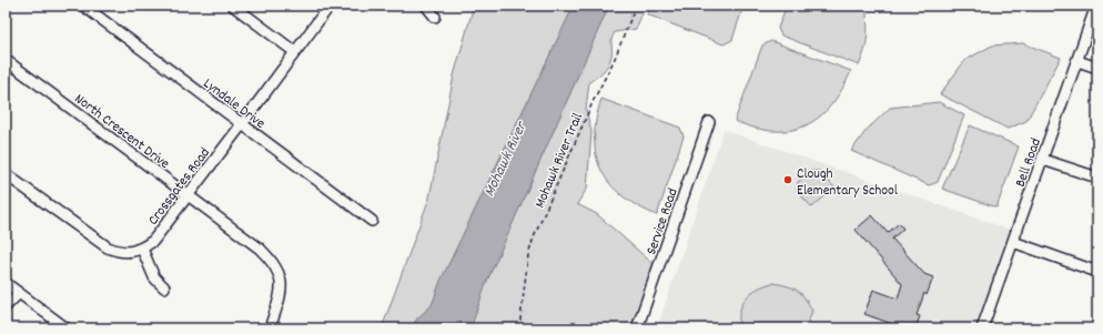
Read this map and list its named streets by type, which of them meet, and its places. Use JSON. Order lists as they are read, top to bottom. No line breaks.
{"streets":{"street":["Lyndale Drive","North Crescent Drive","Bell Road","Crossgates Road","Service Road"],"path":["Mohawk River Trail"]},"crossings":[["Lyndale Drive","Crossgates Road"],["North Crescent Drive","Crossgates Road"]],"water":["Mohawk River"],"places":["Clough Elementary School"]}
